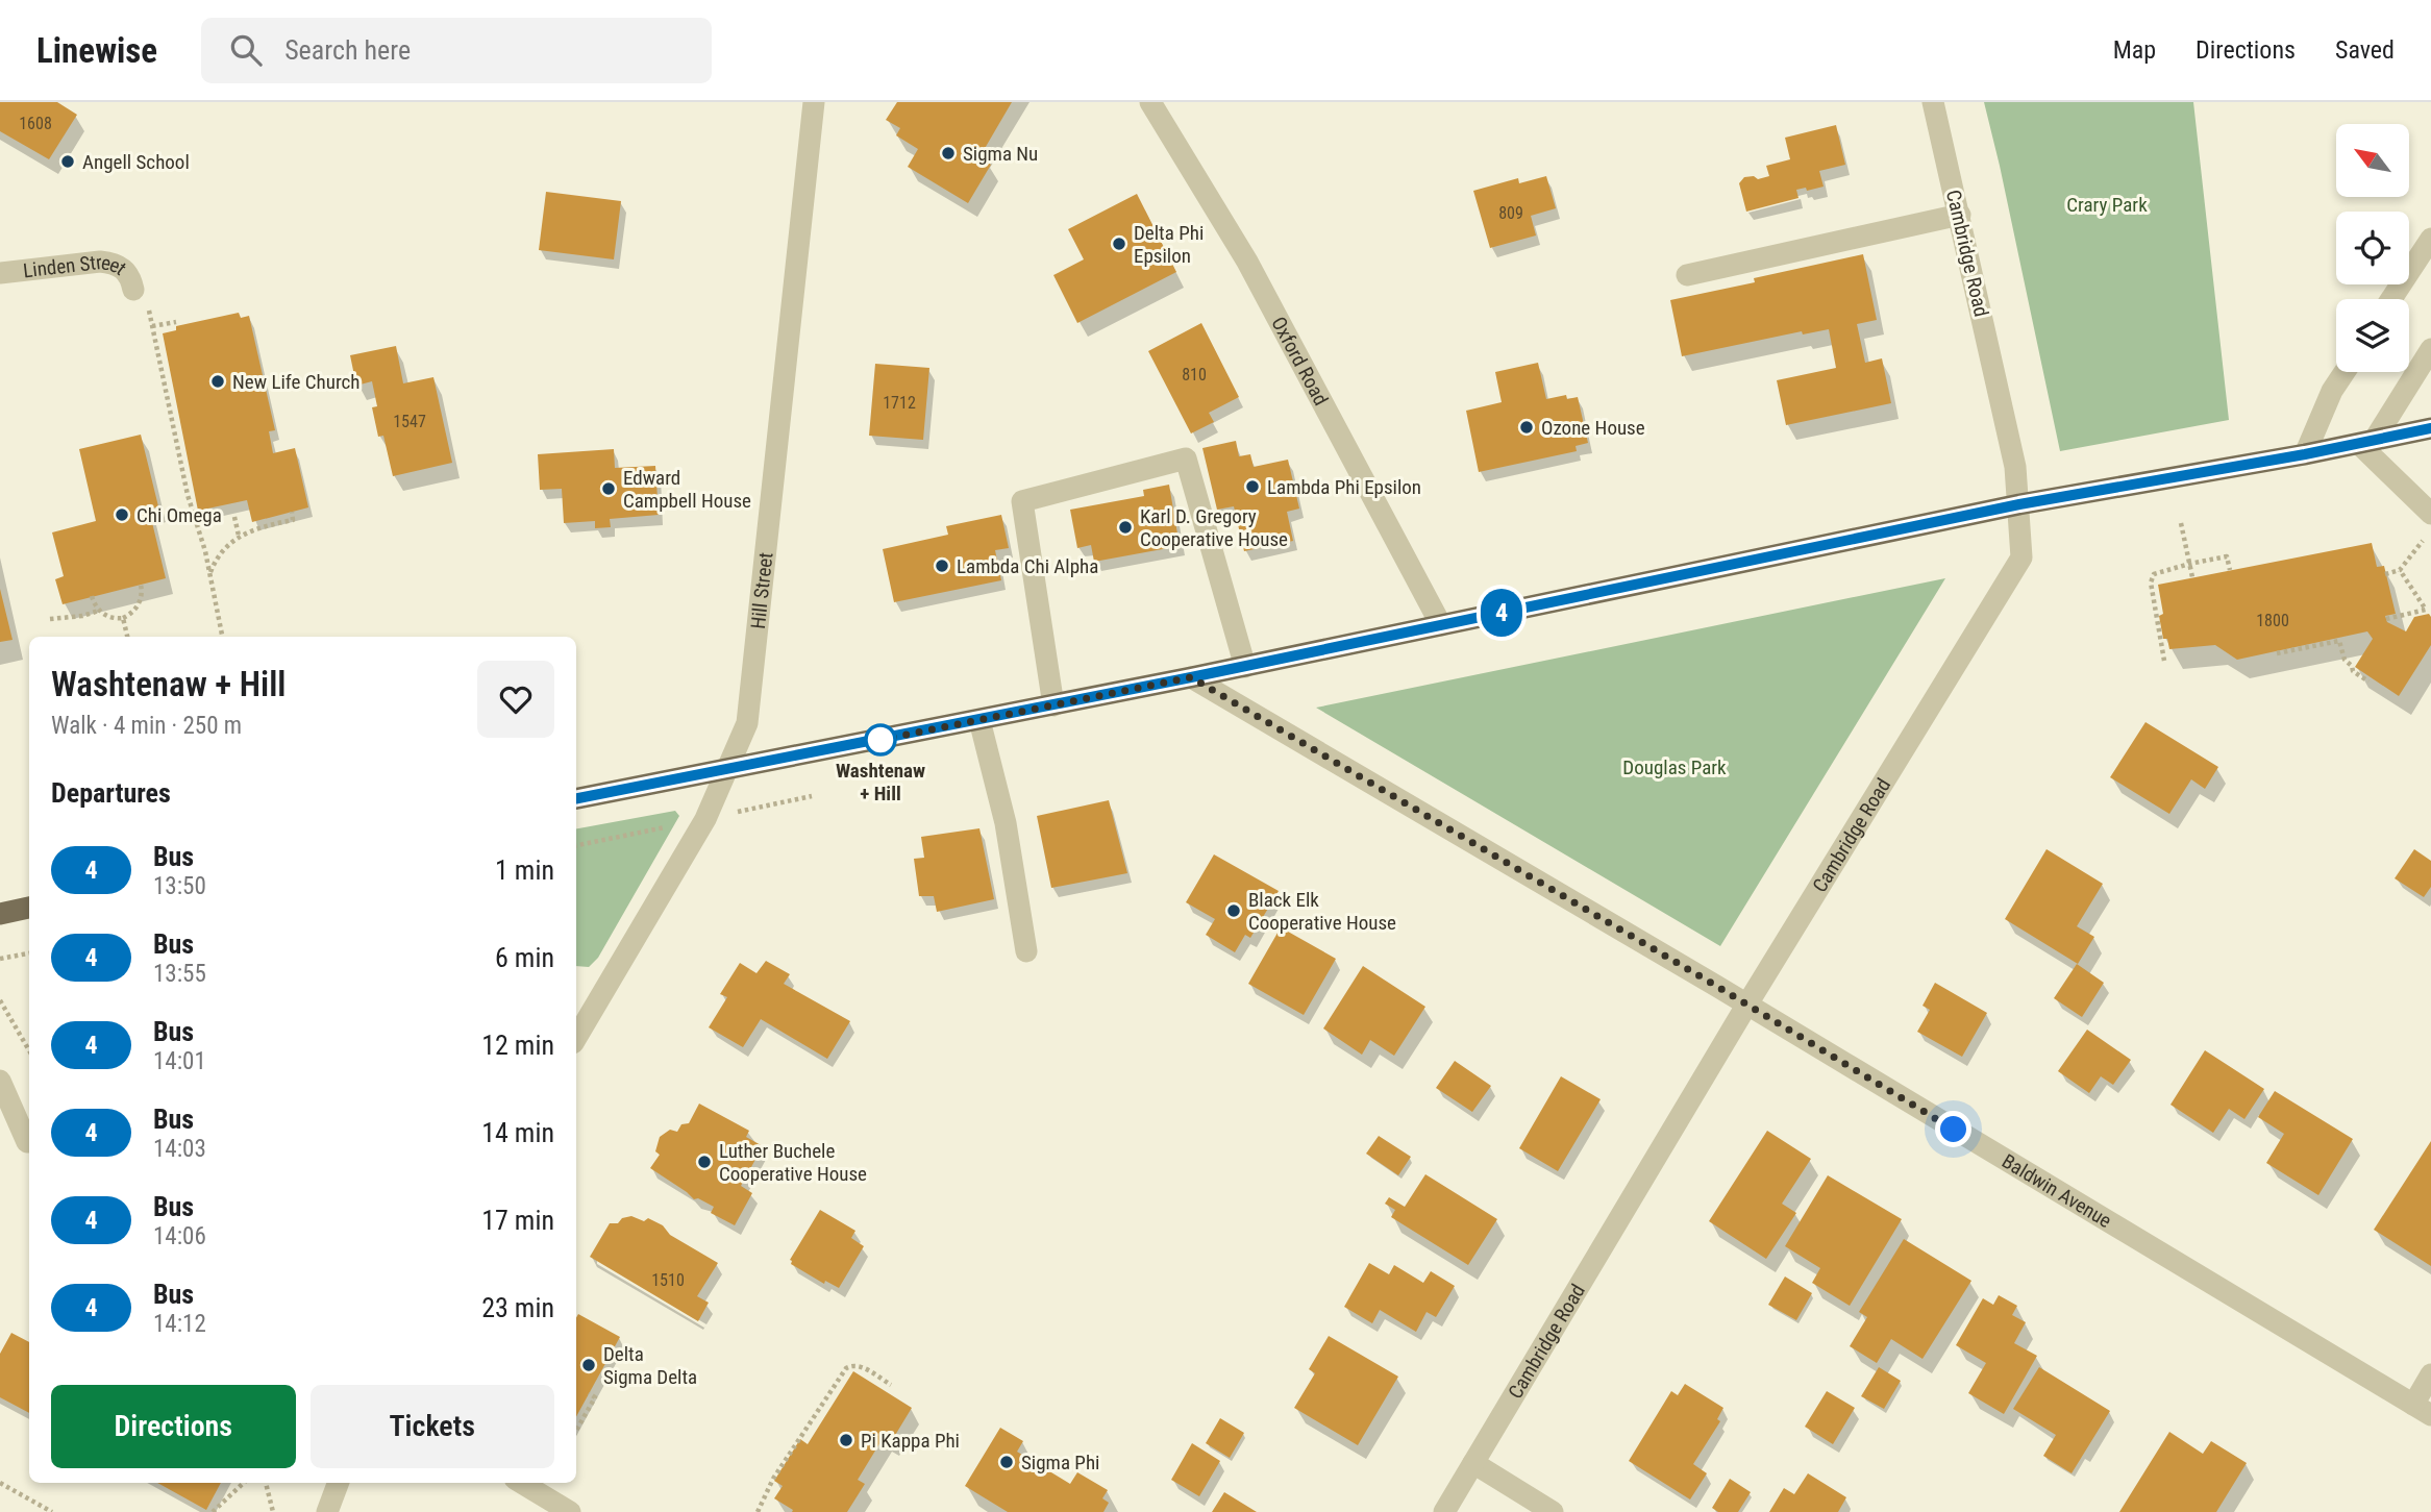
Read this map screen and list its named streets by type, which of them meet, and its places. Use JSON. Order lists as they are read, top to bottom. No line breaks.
{"streets":{"street":["Cambridge Road","Linden Street","Oxford Road","Hill Street","Baldwin Avenue"]},"crossings":[["Cambridge Road","Baldwin Avenue"]],"parks":["Crary Park","Douglas Park"],"places":["Sigma Nu","Angell School","Delta Phi Epsilon","New Life Church","Ozone House","Lambda Phi Epsilon","Edward Campbell House","Chi Omega","Karl D. Gregory Cooperative House","Lambda Chi Alpha","Washtenaw + Hill","Black Elk Cooperative House","Luther Buchele Cooperative House","Delta Sigma Delta","Pi Kappa Phi","Sigma Phi"],"lines":["bus line 4"],"house_numbers":["1608","809","810","1712","1547","1800","1510"],"north":"top left","page":{"header":"Linewise","search":"Search here","nav":["Map","Directions","Saved"],"on_map":"4","heading":[["Washtenaw + Hill","Walk · 4 min · 250 m"],"Departures"],"list":[{"mark":"4","name":"Bus","note":"13:50","value":"1 min"},{"mark":"4","name":"Bus","note":"13:55","value":"6 min"},{"mark":"4","name":"Bus","note":"14:01","value":"12 min"},{"mark":"4","name":"Bus","note":"14:03","value":"14 min"},{"mark":"4","name":"Bus","note":"14:06","value":"17 min"},{"mark":"4","name":"Bus","note":"14:12","value":"23 min"}],"buttons":["Directions","Tickets"]}}
